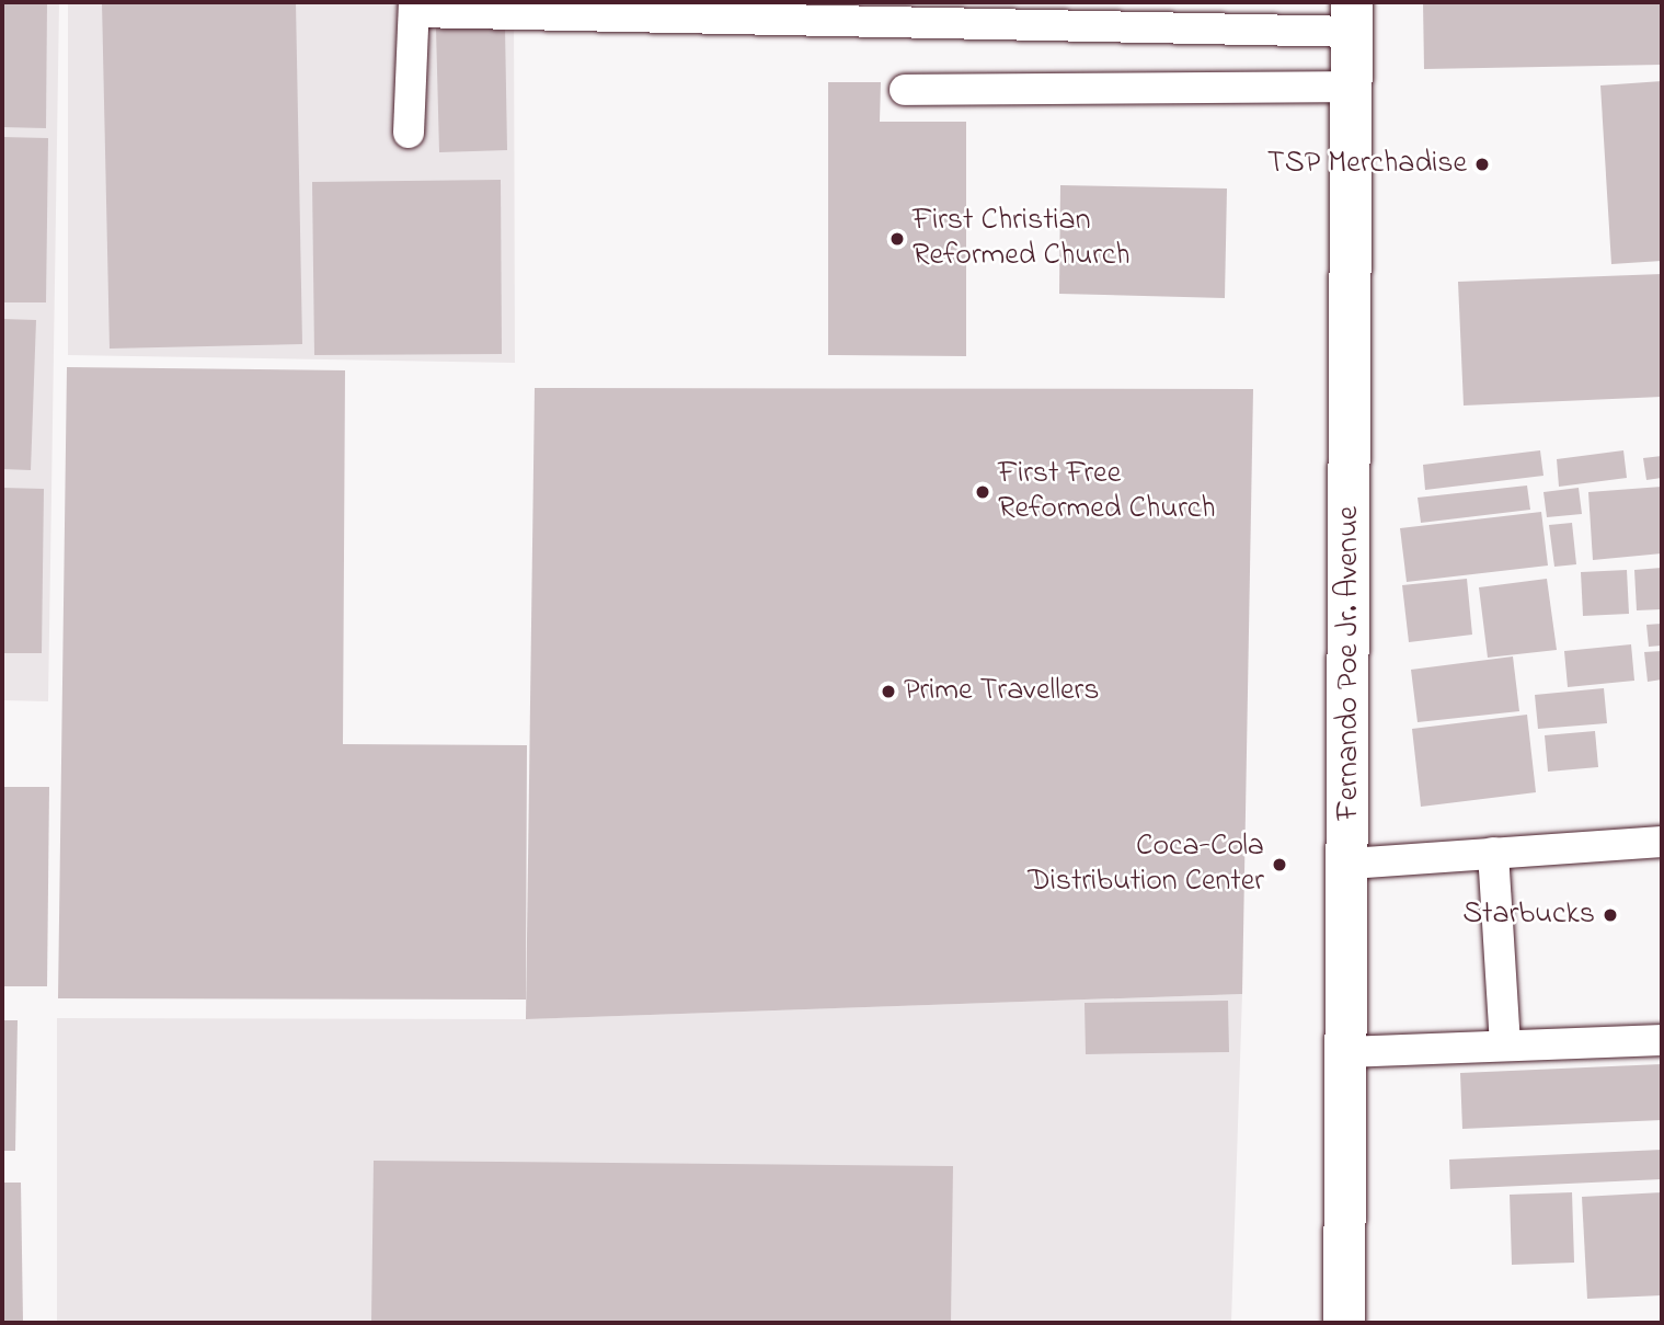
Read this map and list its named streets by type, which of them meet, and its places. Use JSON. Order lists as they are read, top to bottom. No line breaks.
{"streets":{"main road":["Fernando Poe Jr. Avenue"]},"places":["TSP Merchadise","First Christian Reformed Church","First Free Reformed Church","Prime Travellers","Coca-Cola Distribution Center","Starbucks"]}
